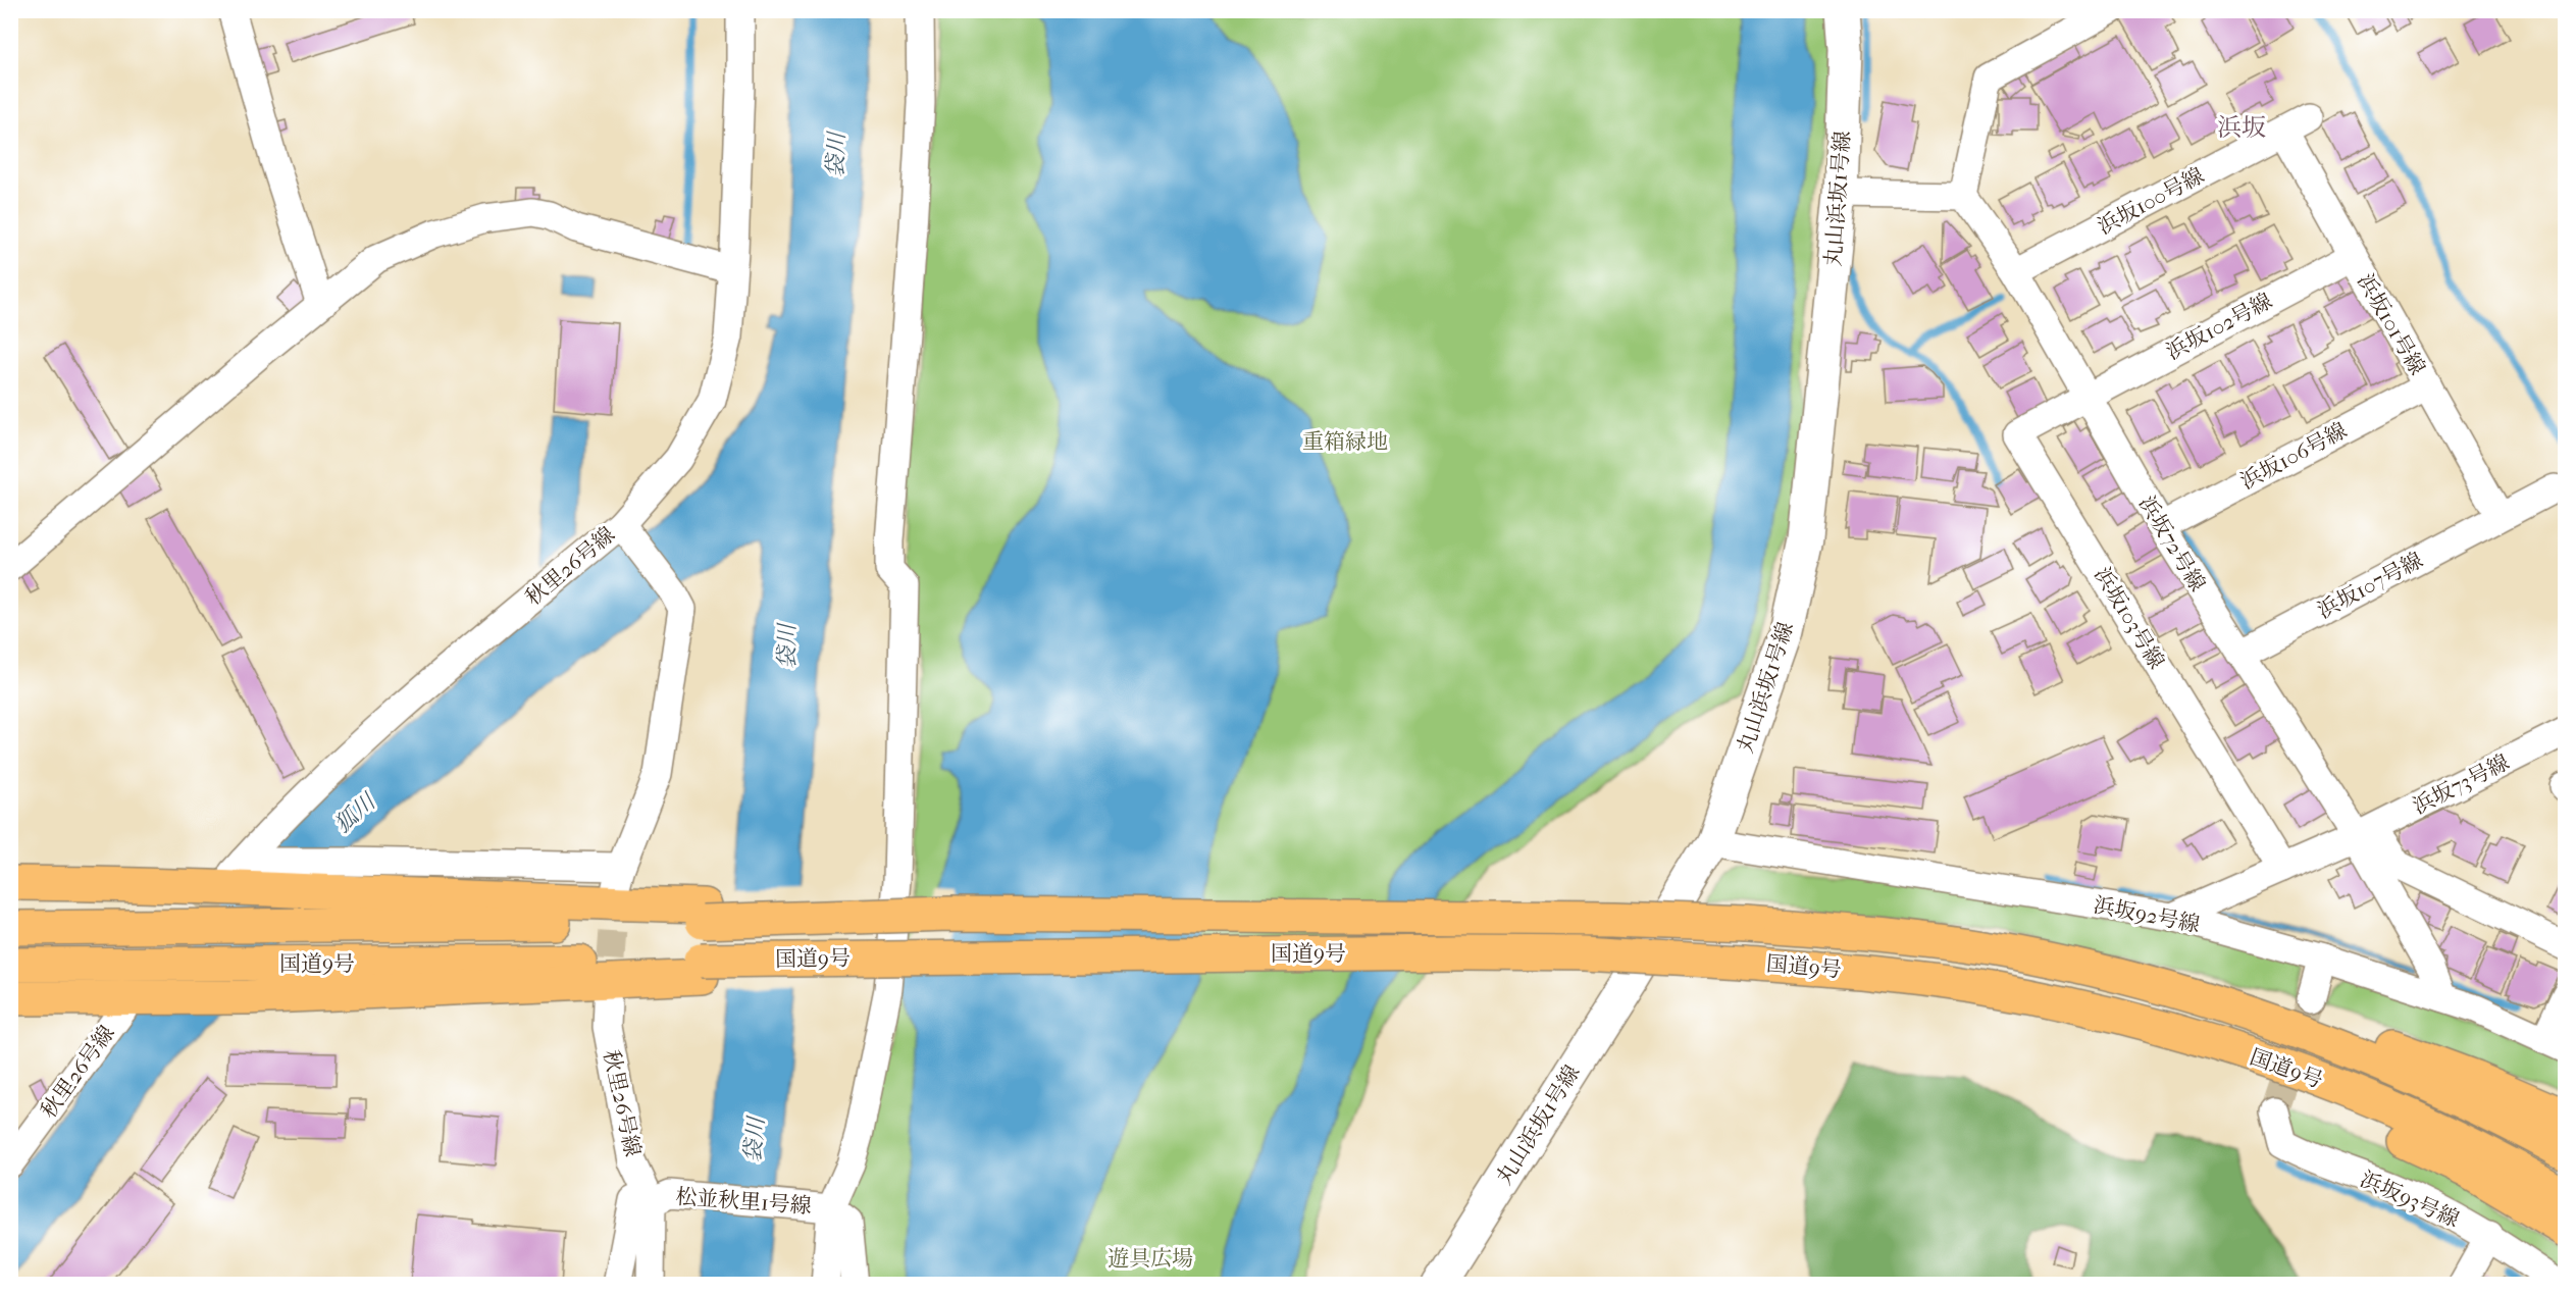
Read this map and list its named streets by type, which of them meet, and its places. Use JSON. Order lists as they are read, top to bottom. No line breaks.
{"streets":{"highway":["国道9号"],"street":["丸山浜坂1号線","浜坂100号線","浜坂101号線","浜坂102号線","浜坂106号線","浜坂72号線","秋里26号線","浜坂107号線","浜坂103号線","浜坂73号線","浜坂92号線","浜坂93号線","松並秋里1号線"]},"crossings":[["丸山浜坂1号線","浜坂92号線"],["浜坂100号線","浜坂101号線"],["浜坂100号線","浜坂72号線"],["浜坂101号線","浜坂102号線"],["浜坂101号線","浜坂106号線"],["浜坂101号線","浜坂107号線"],["浜坂102号線","浜坂72号線"],["浜坂102号線","浜坂103号線"],["浜坂106号線","浜坂72号線"],["浜坂72号線","浜坂107号線"],["浜坂72号線","浜坂103号線"],["浜坂72号線","浜坂73号線"],["浜坂72号線","浜坂92号線"],["秋里26号線","松並秋里1号線"],["浜坂103号線","浜坂73号線"],["浜坂73号線","浜坂92号線"]],"districts":["浜坂"],"water":["袋川","狐川"],"parks":["重箱緑地","遊具広場"]}
